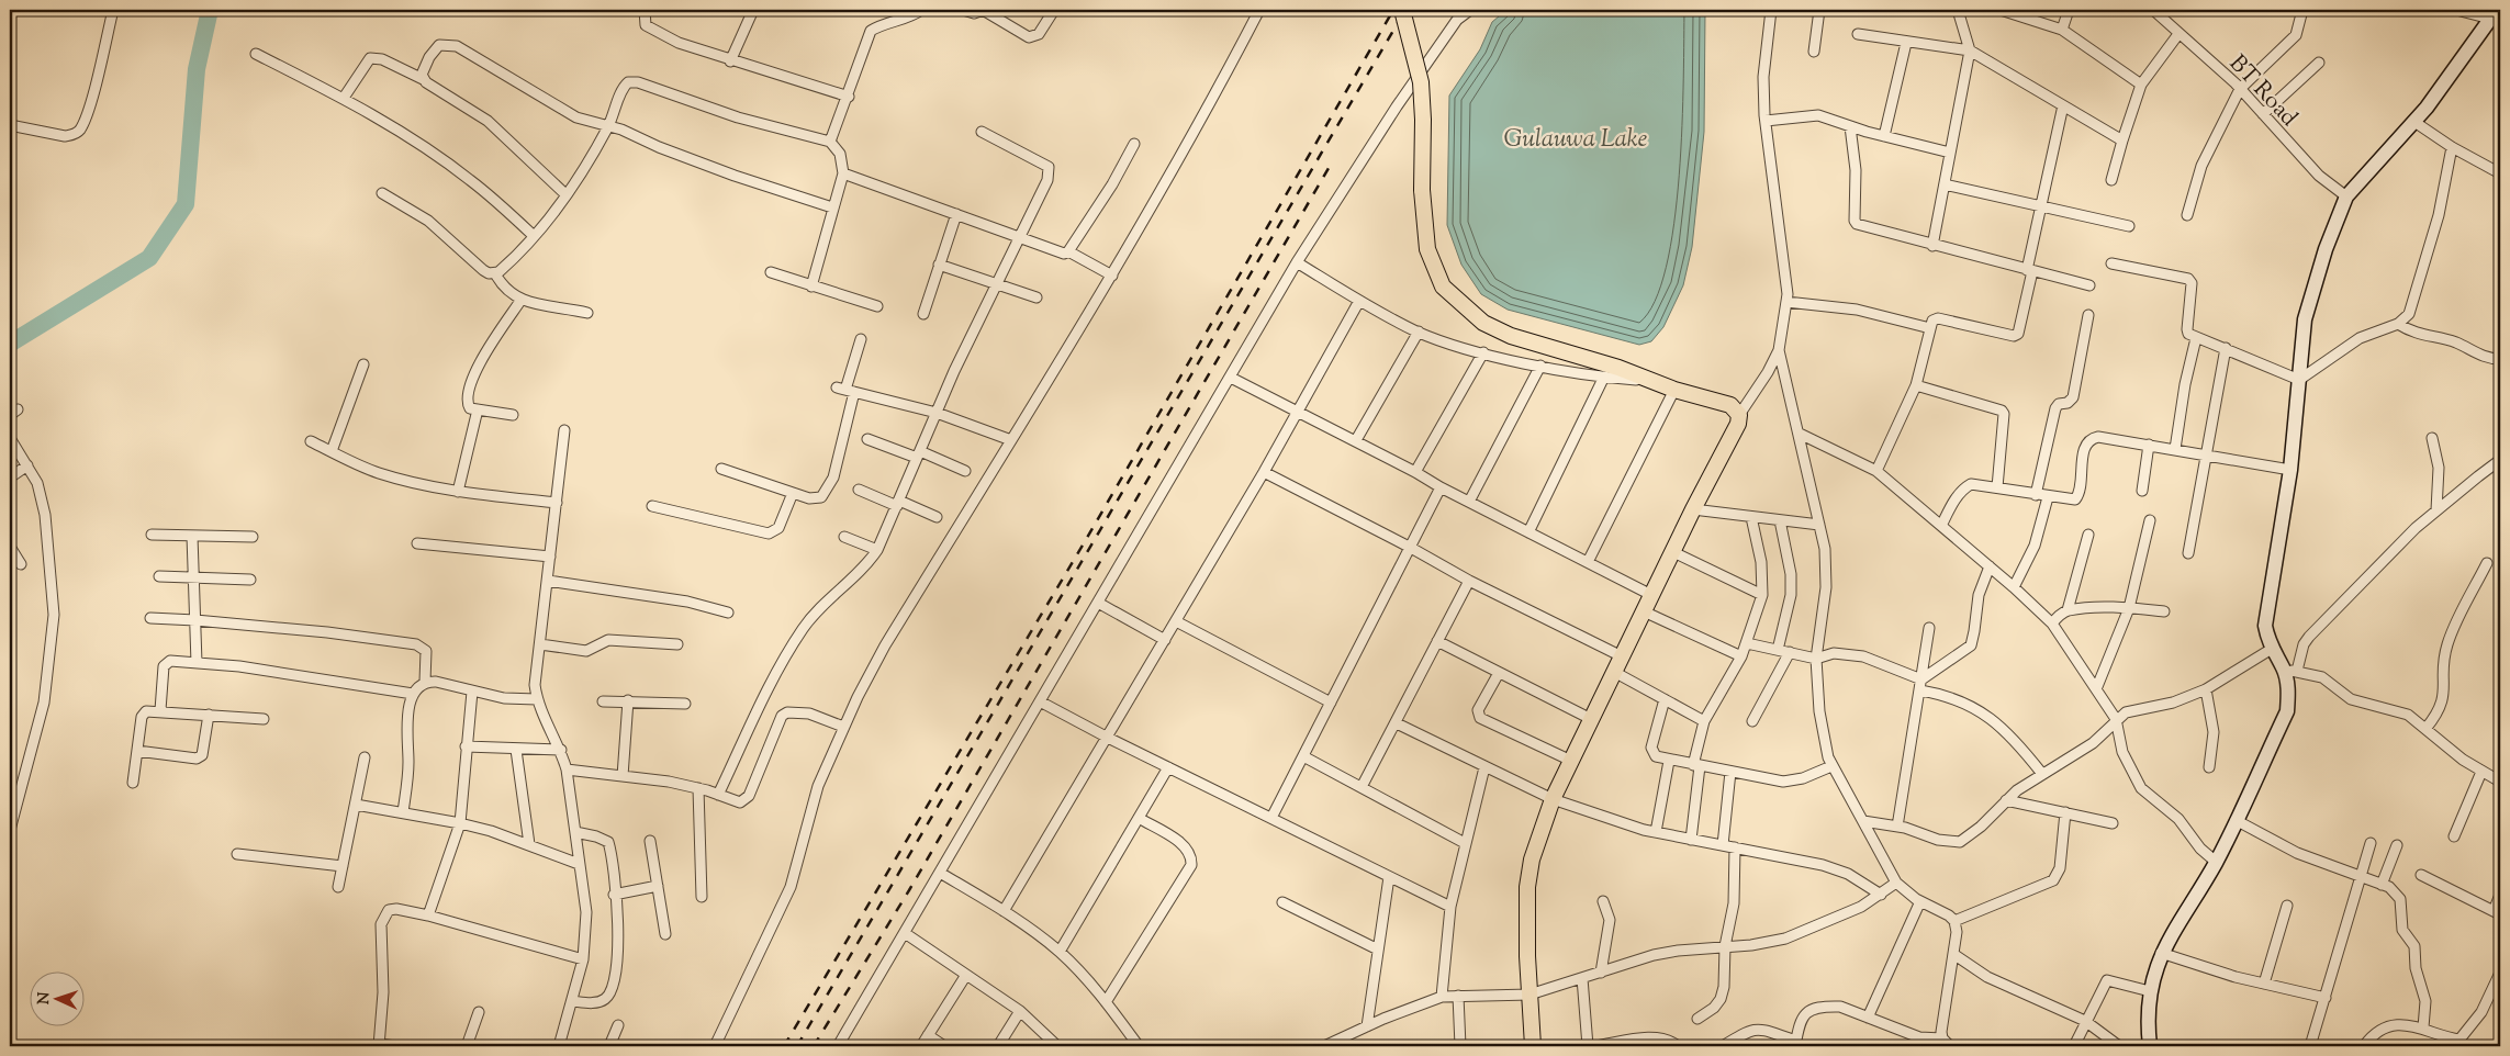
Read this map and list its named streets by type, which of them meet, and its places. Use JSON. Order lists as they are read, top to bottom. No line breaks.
{"streets":{"street":["BT Road"]},"water":["Gulauwa Lake"],"north":"left"}
